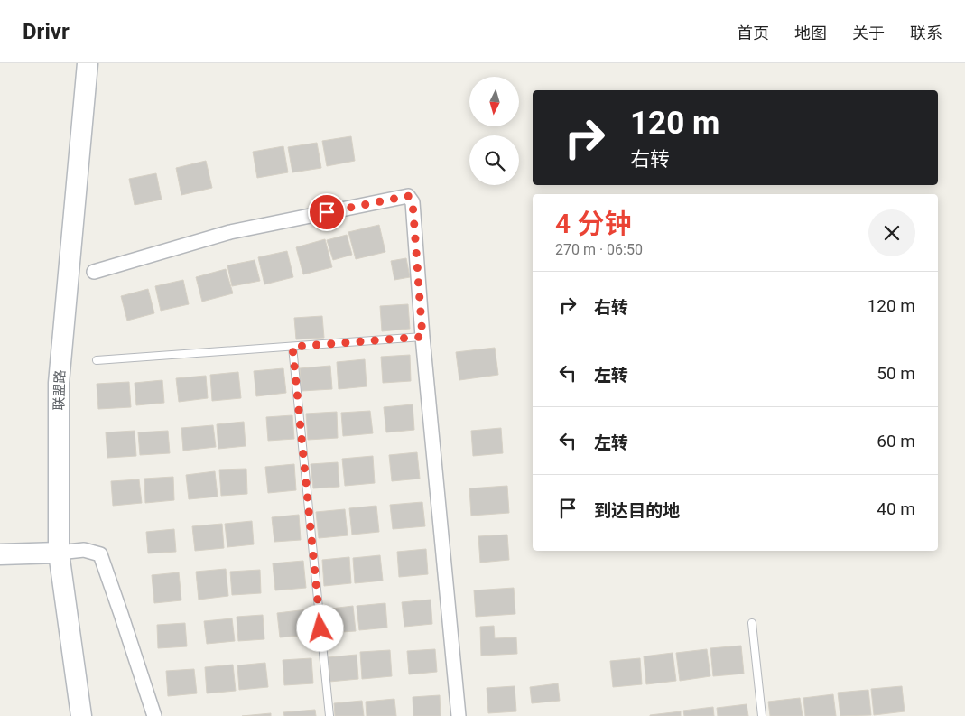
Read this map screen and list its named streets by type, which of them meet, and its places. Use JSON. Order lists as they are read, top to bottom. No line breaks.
{"streets":{"street":["联盟路"]},"north":"bottom","page":{"header":"Drivr","nav":["首页","地图","关于","联系"],"turn":["120 m","右转"],"heading":["4 分钟","270 m · 06:50"],"list":[{"name":"右转","value":"120 m"},{"name":"左转","value":"50 m"},{"name":"左转","value":"60 m"},{"name":"到达目的地","value":"40 m"}]}}
